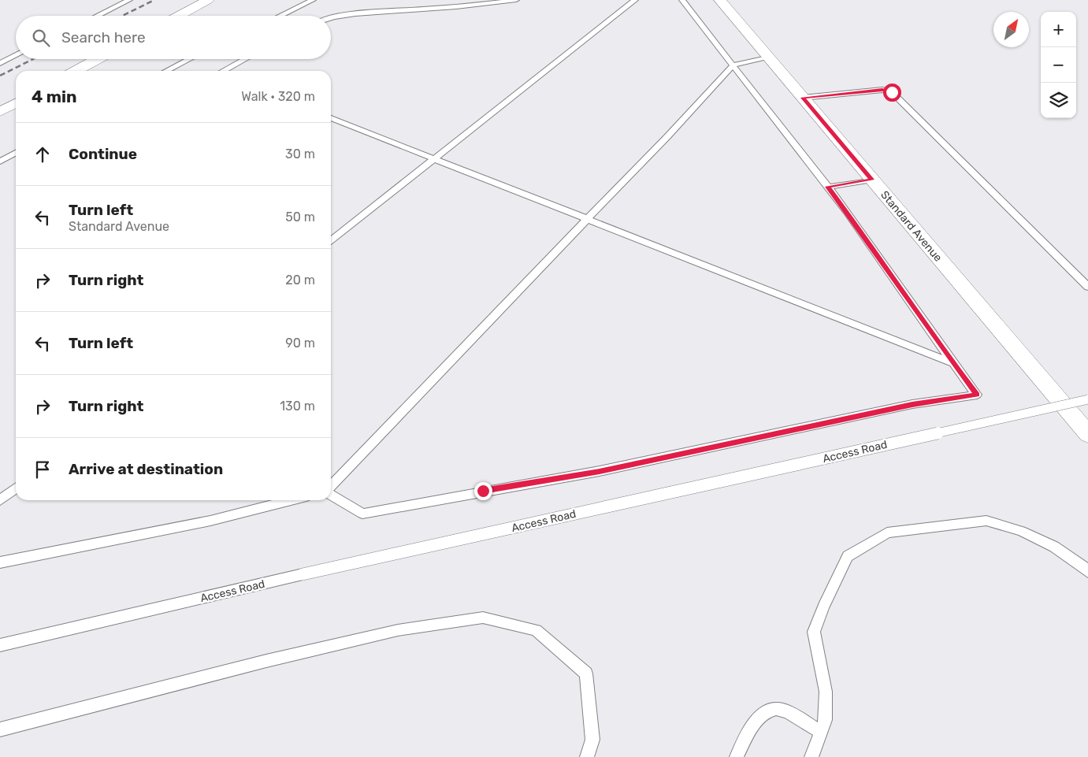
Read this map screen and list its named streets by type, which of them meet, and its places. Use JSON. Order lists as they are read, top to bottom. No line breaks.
{"streets":{"street":["Standard Avenue"],"lane":["Access Road"]},"north":"top right","page":{"map_buttons":["+","−"],"search":"Search here","heading":["4 min","Walk · 320 m"],"list":[["Continue","30 m"],["Turn left","Standard Avenue","50 m"],["Turn right","20 m"],["Turn left","90 m"],["Turn right","130 m"],"Arrive at destination"]}}
